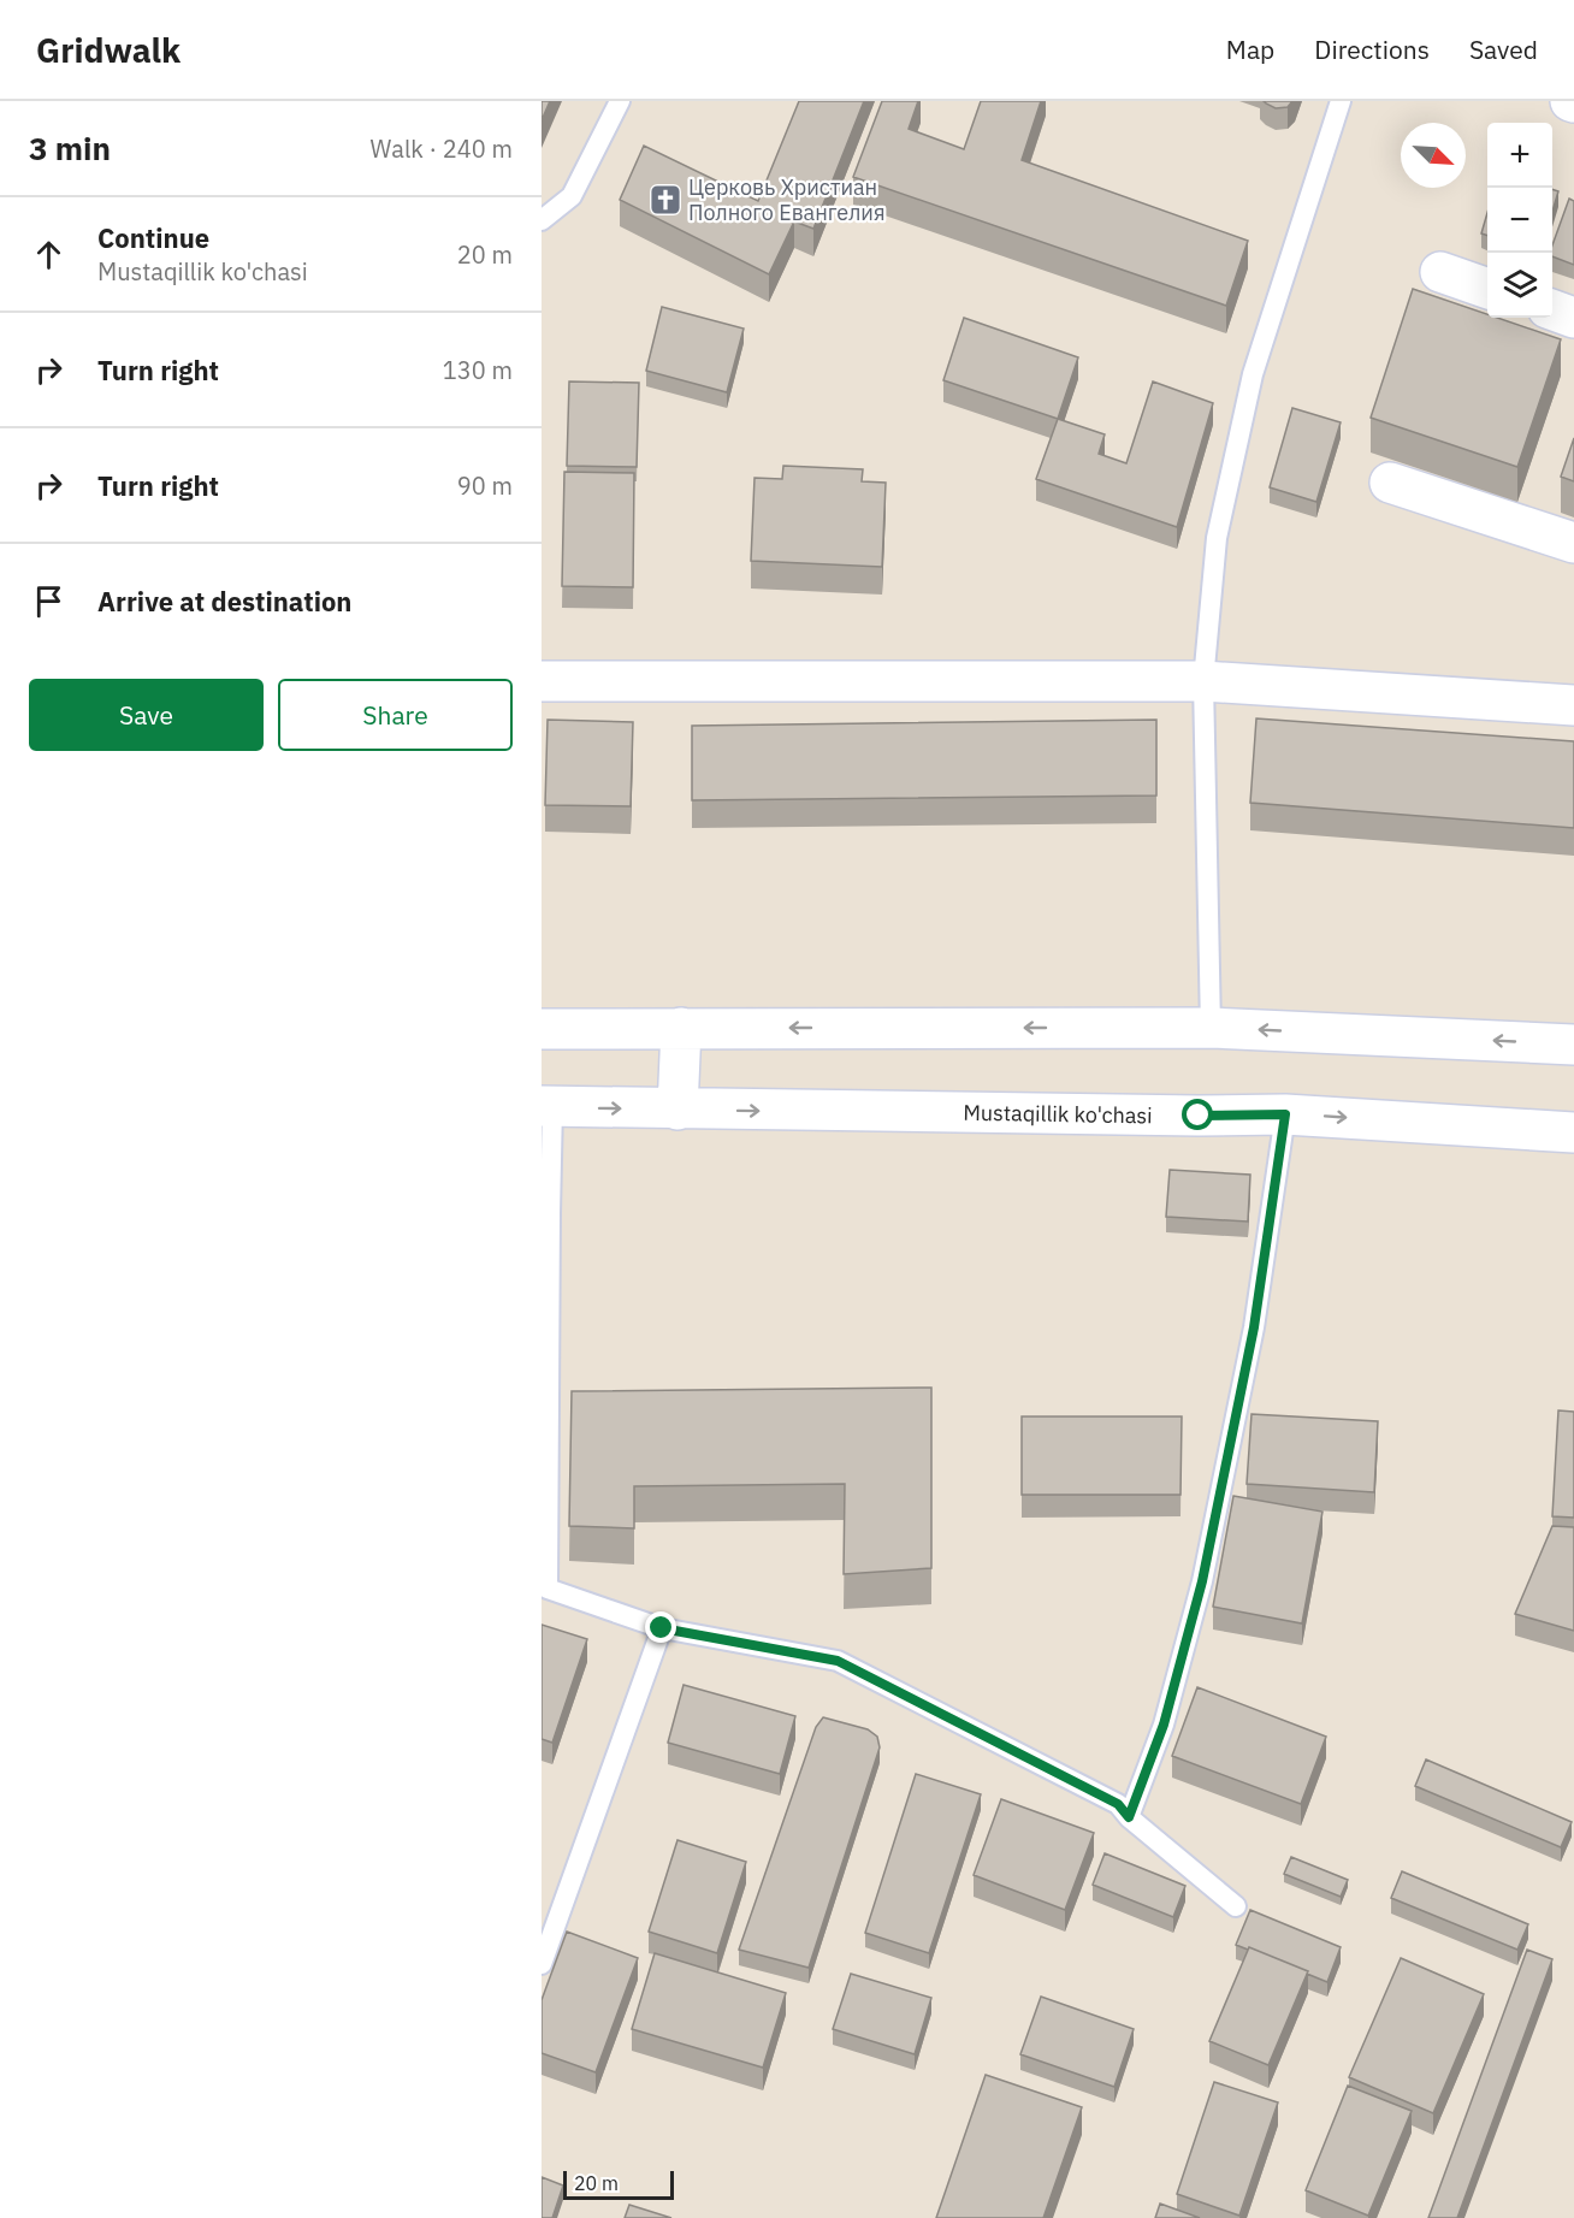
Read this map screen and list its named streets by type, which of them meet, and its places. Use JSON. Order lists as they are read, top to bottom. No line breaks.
{"streets":{"main road":["Mustaqillik ko'chasi"]},"places":{"church":["Церковь Христиан Полного Евангелия"]},"scale_bar":"20 m","north":"bottom right","page":{"header":"Gridwalk","nav":["Map","Directions","Saved"],"heading":["3 min","Walk · 240 m"],"map_buttons":["+","−"],"list":[["Continue","Mustaqillik ko'chasi","20 m"],["Turn right","130 m"],["Turn right","90 m"],"Arrive at destination"],"buttons":["Save","Share"],"scale":"20 m"}}
